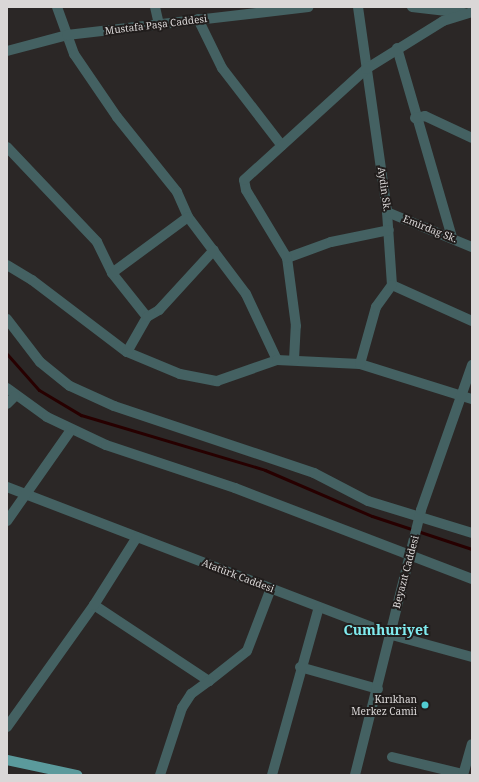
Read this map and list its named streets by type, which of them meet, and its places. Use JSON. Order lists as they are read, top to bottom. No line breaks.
{"streets":{"street":["Mustafa Paşa Caddesi","Aydin Sk.","Emirdag Sk.","Beyazıt Caddesi","Atatürk Caddesi"]},"crossings":[["Aydin Sk.","Emirdag Sk."],["Beyazıt Caddesi","Atatürk Caddesi"]],"districts":["Cumhuriyet"],"places":["Kırıkhan Merkez Camii"]}
